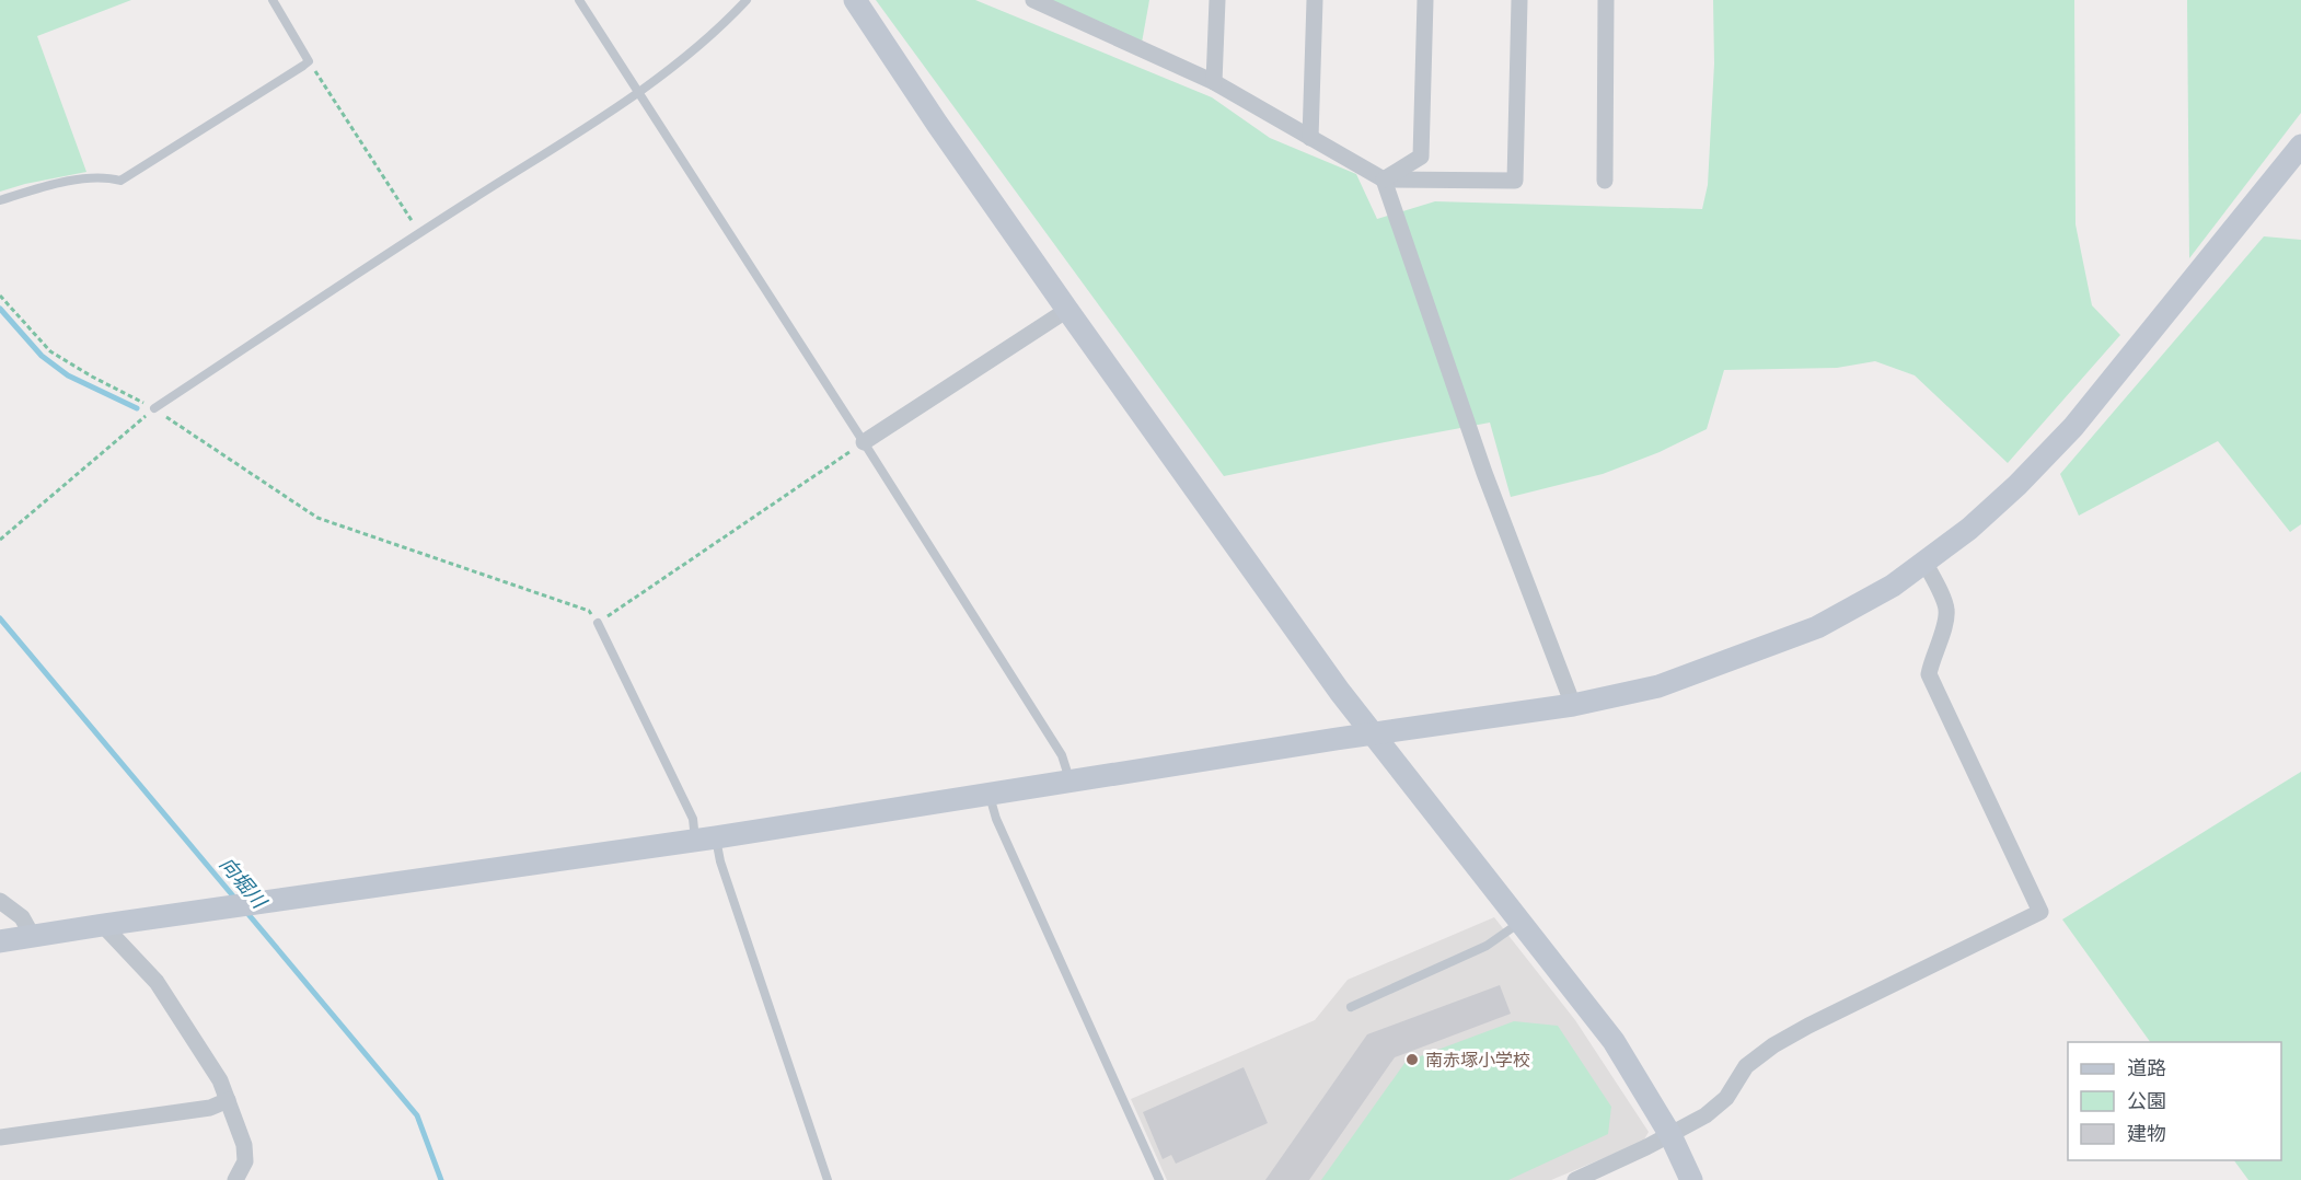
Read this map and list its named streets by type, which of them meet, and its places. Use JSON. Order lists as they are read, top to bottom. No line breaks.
{"water":["向堀川"],"places":["南赤塚小学校"],"legend":["道路","公園","建物"]}
